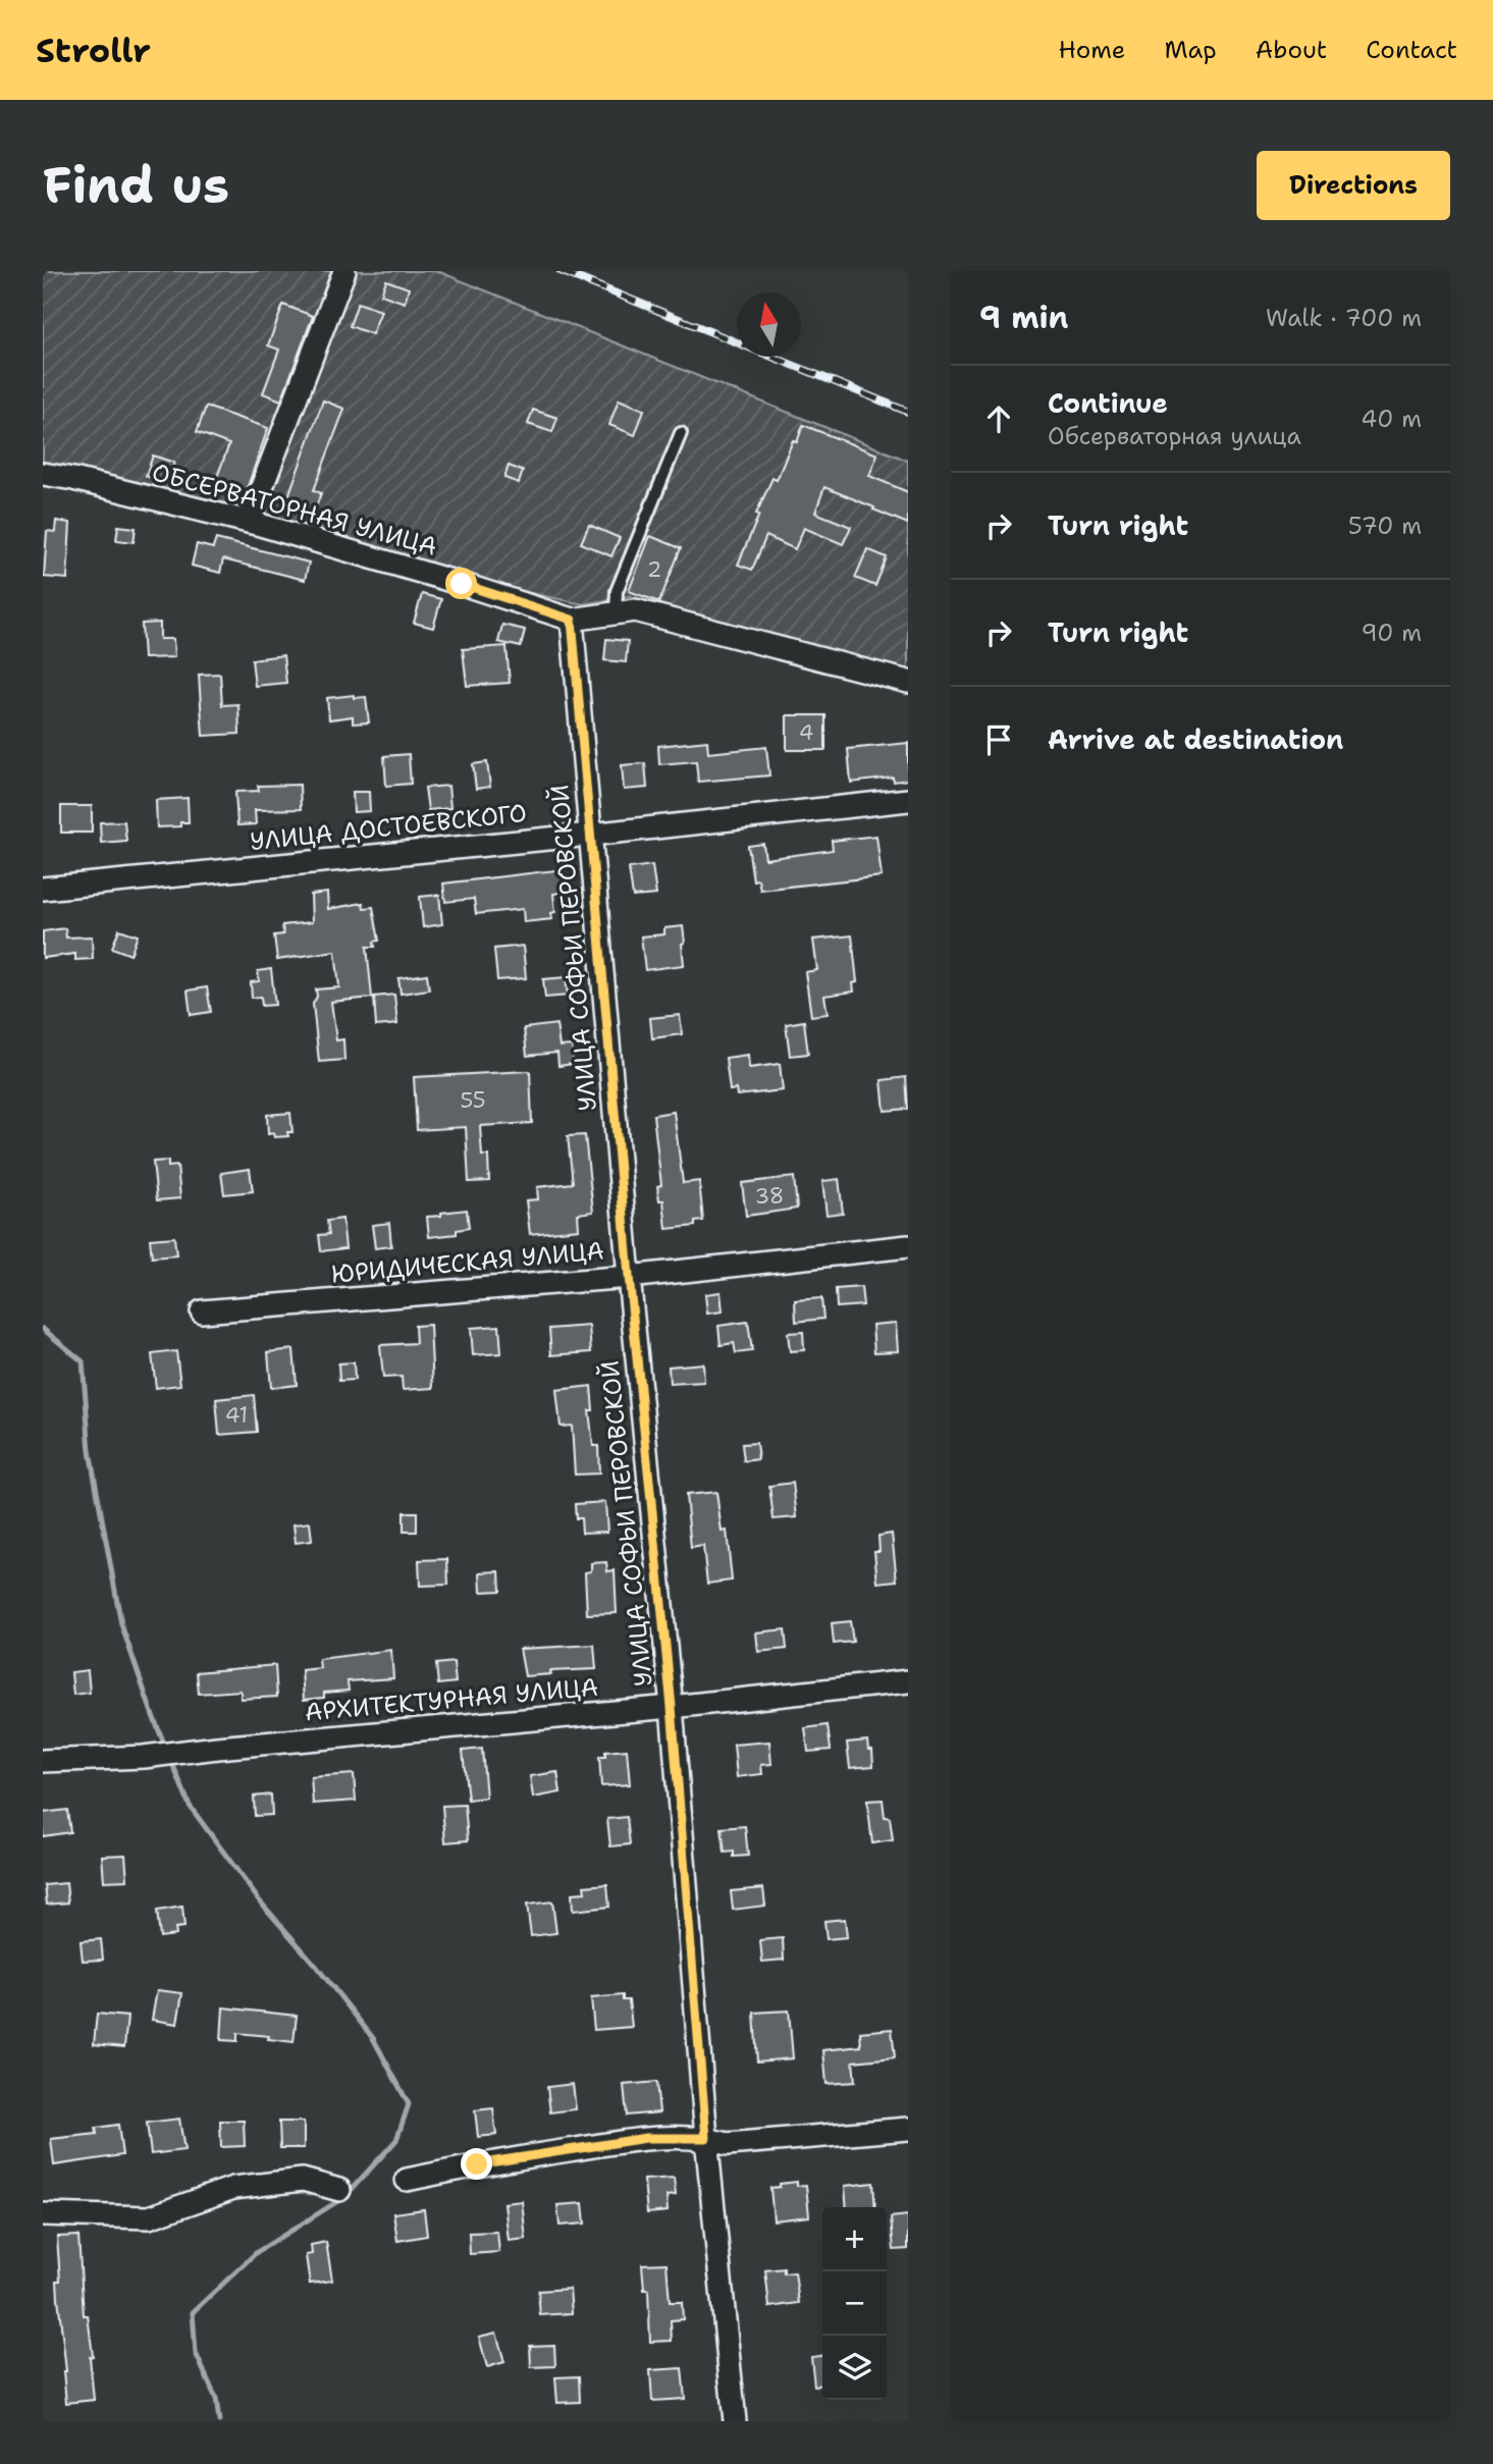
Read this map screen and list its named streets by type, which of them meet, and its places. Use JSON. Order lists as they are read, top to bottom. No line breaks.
{"streets":{"street":["ОБСЕРВАТОРНАЯ УЛИЦА","УЛИЦА ДОСТОЕВСКОГО","УЛИЦА СОФЬИ ПЕРОВСКОЙ","ЮРИДИЧЕСКАЯ УЛИЦА","АРХИТЕКТУРНАЯ УЛИЦА"]},"crossings":[["ОБСЕРВАТОРНАЯ УЛИЦА","УЛИЦА СОФЬИ ПЕРОВСКОЙ"],["УЛИЦА ДОСТОЕВСКОГО","УЛИЦА СОФЬИ ПЕРОВСКОЙ"],["УЛИЦА СОФЬИ ПЕРОВСКОЙ","ЮРИДИЧЕСКАЯ УЛИЦА"],["УЛИЦА СОФЬИ ПЕРОВСКОЙ","АРХИТЕКТУРНАЯ УЛИЦА"]],"house_numbers":["2","4","55","38","41"],"north":"top","page":{"header":"Strollr","nav":["Home","Map","About","Contact"],"buttons":"Directions","title":"Find us","heading":["9 min","Walk · 700 m"],"list":[["Continue","Обсерваторная улица","40 m"],["Turn right","570 m"],["Turn right","90 m"],"Arrive at destination"],"map_buttons":["+","−"]}}
